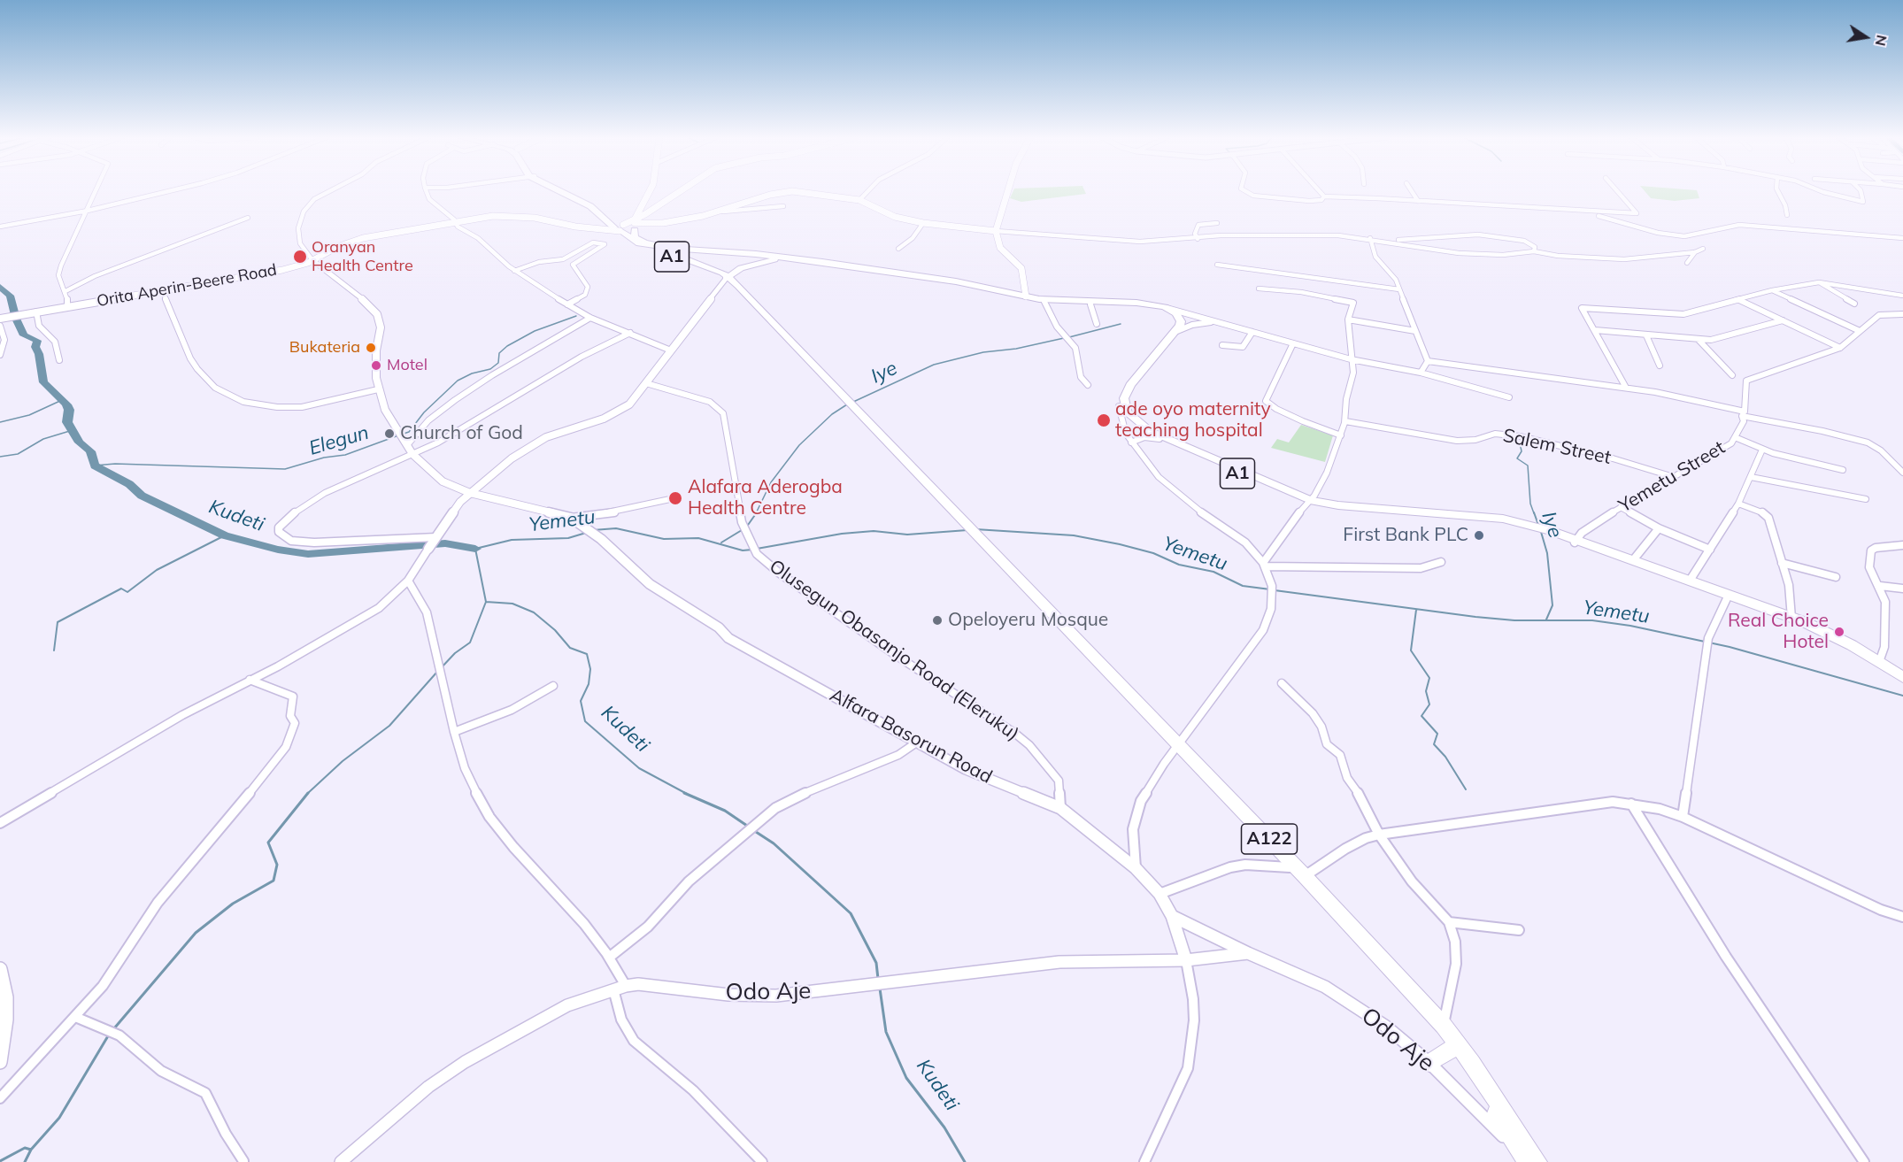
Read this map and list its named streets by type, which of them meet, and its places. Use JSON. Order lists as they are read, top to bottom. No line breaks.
{"streets":{"highway":["A1","A122"],"main road":["Orita Aperin-Beere Road"],"street":["Salem Street","Yemetu Street","Olusegun Obasanjo Road (Eleruku)","Alfara Basorun Road","Odo Aje"]},"crossings":[["A1","Orita Aperin-Beere Road"],["A1","Yemetu Street"],["A1","A122"],["Orita Aperin-Beere Road","Alfara Basorun Road"],["Salem Street","Yemetu Street"],["Olusegun Obasanjo Road (Eleruku)","Alfara Basorun Road"],["Alfara Basorun Road","Odo Aje"],["A122","Odo Aje"]],"water":["Iye","Elegun","Kudeti","Yemetu"],"places":["Oranyan Health Centre","Bukateria","Motel","ade oyo maternity teaching hospital","Church of God","Alafara Aderogba Health Centre","First Bank PLC","Opeloyeru Mosque","Real Choice Hotel"],"north":"right"}
